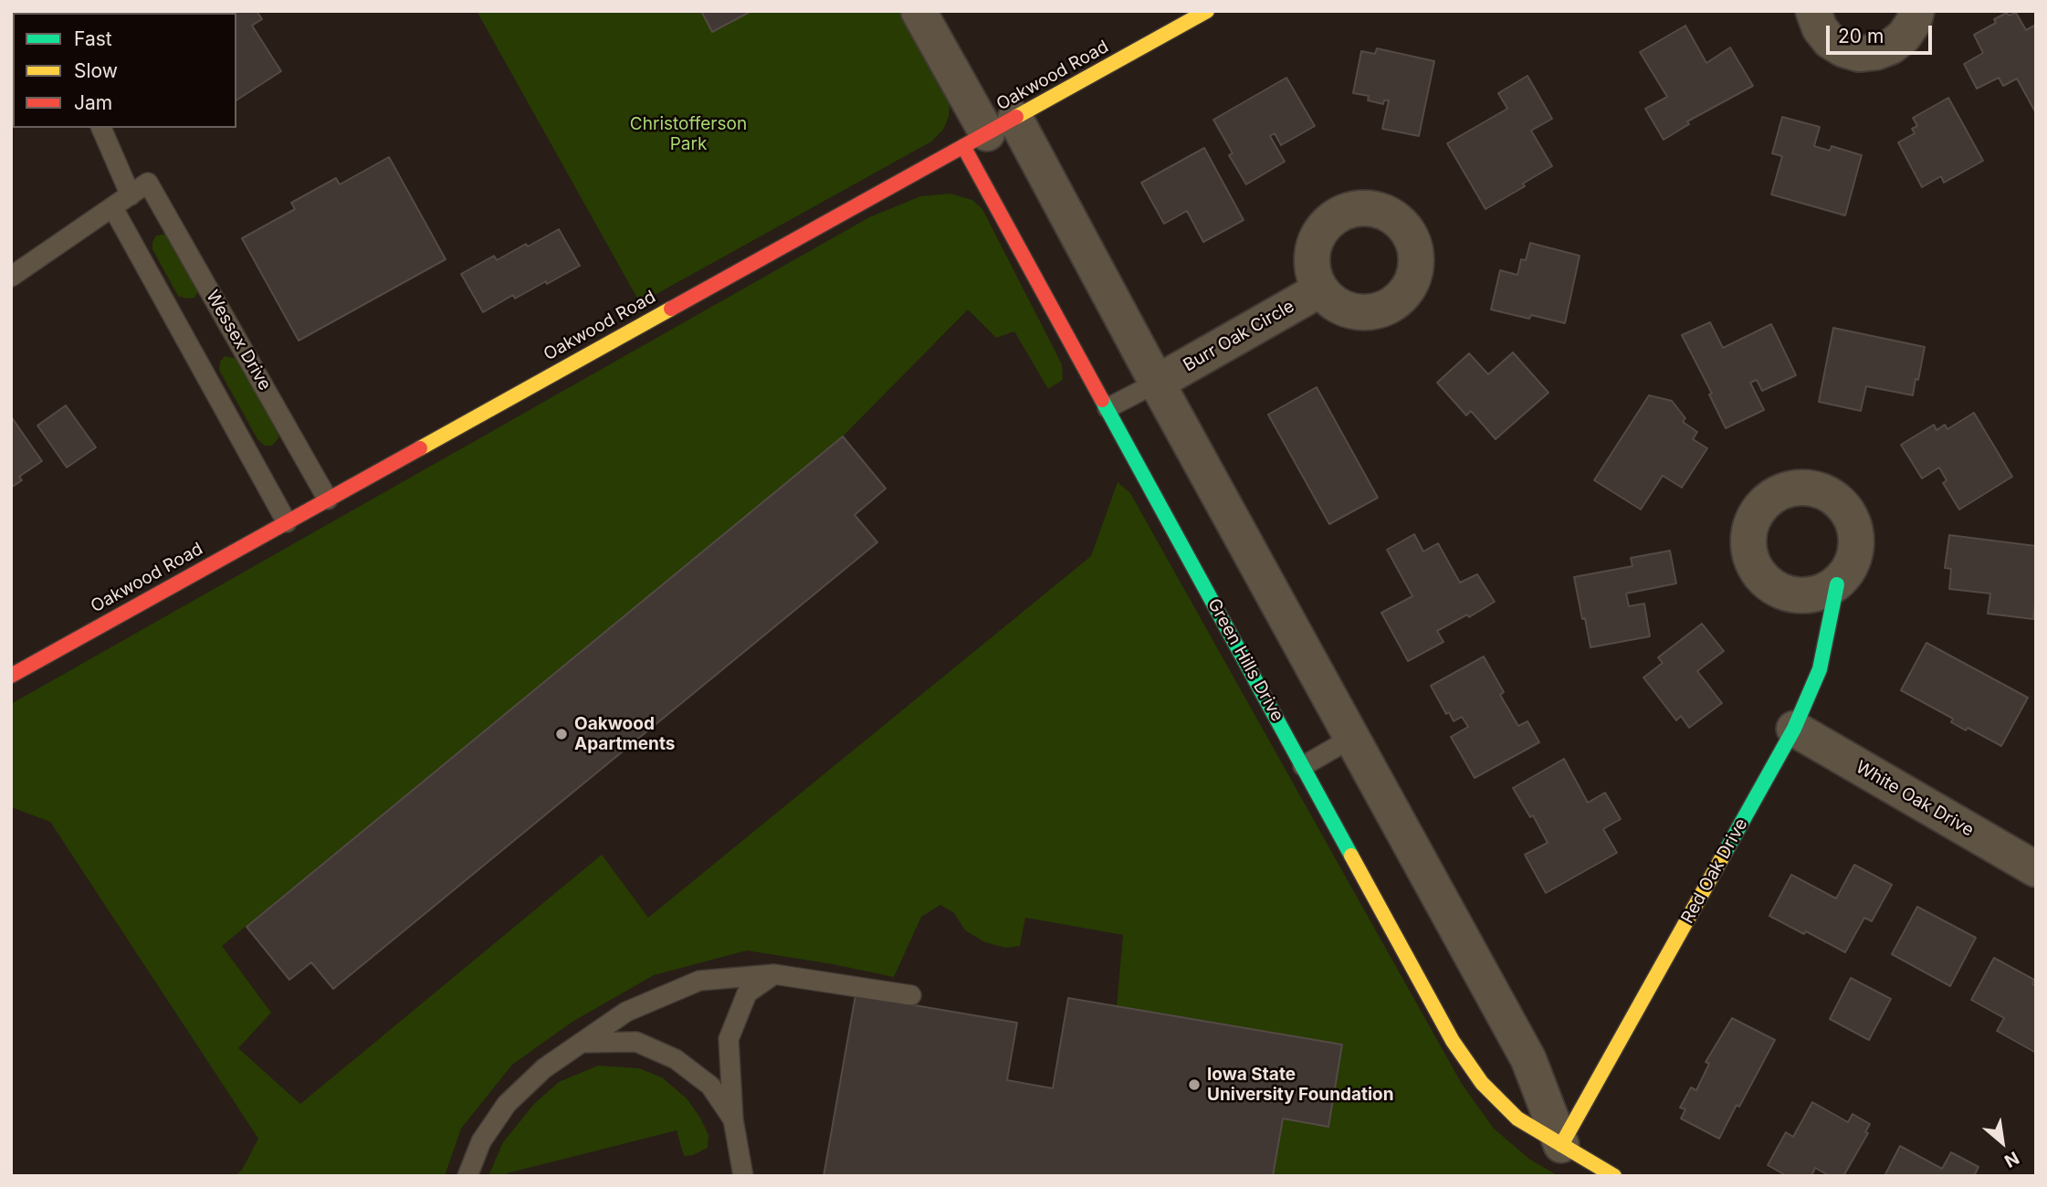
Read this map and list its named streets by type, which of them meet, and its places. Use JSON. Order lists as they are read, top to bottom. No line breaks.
{"streets":{"street":["Oakwood Road","Burr Oak Circle","Green Hills Drive","White Oak Drive","Red Oak Drive"],"lane":["Wessex Drive"]},"crossings":[["Oakwood Road","Wessex Drive"],["Oakwood Road","Green Hills Drive"],["Burr Oak Circle","Green Hills Drive"],["Green Hills Drive","Red Oak Drive"],["White Oak Drive","Red Oak Drive"]],"parks":["Christofferson Park"],"places":["Oakwood Apartments","Iowa State University Foundation"],"legend":["Fast","Slow","Jam"],"scale_bar":"20 m","north":"bottom right"}
